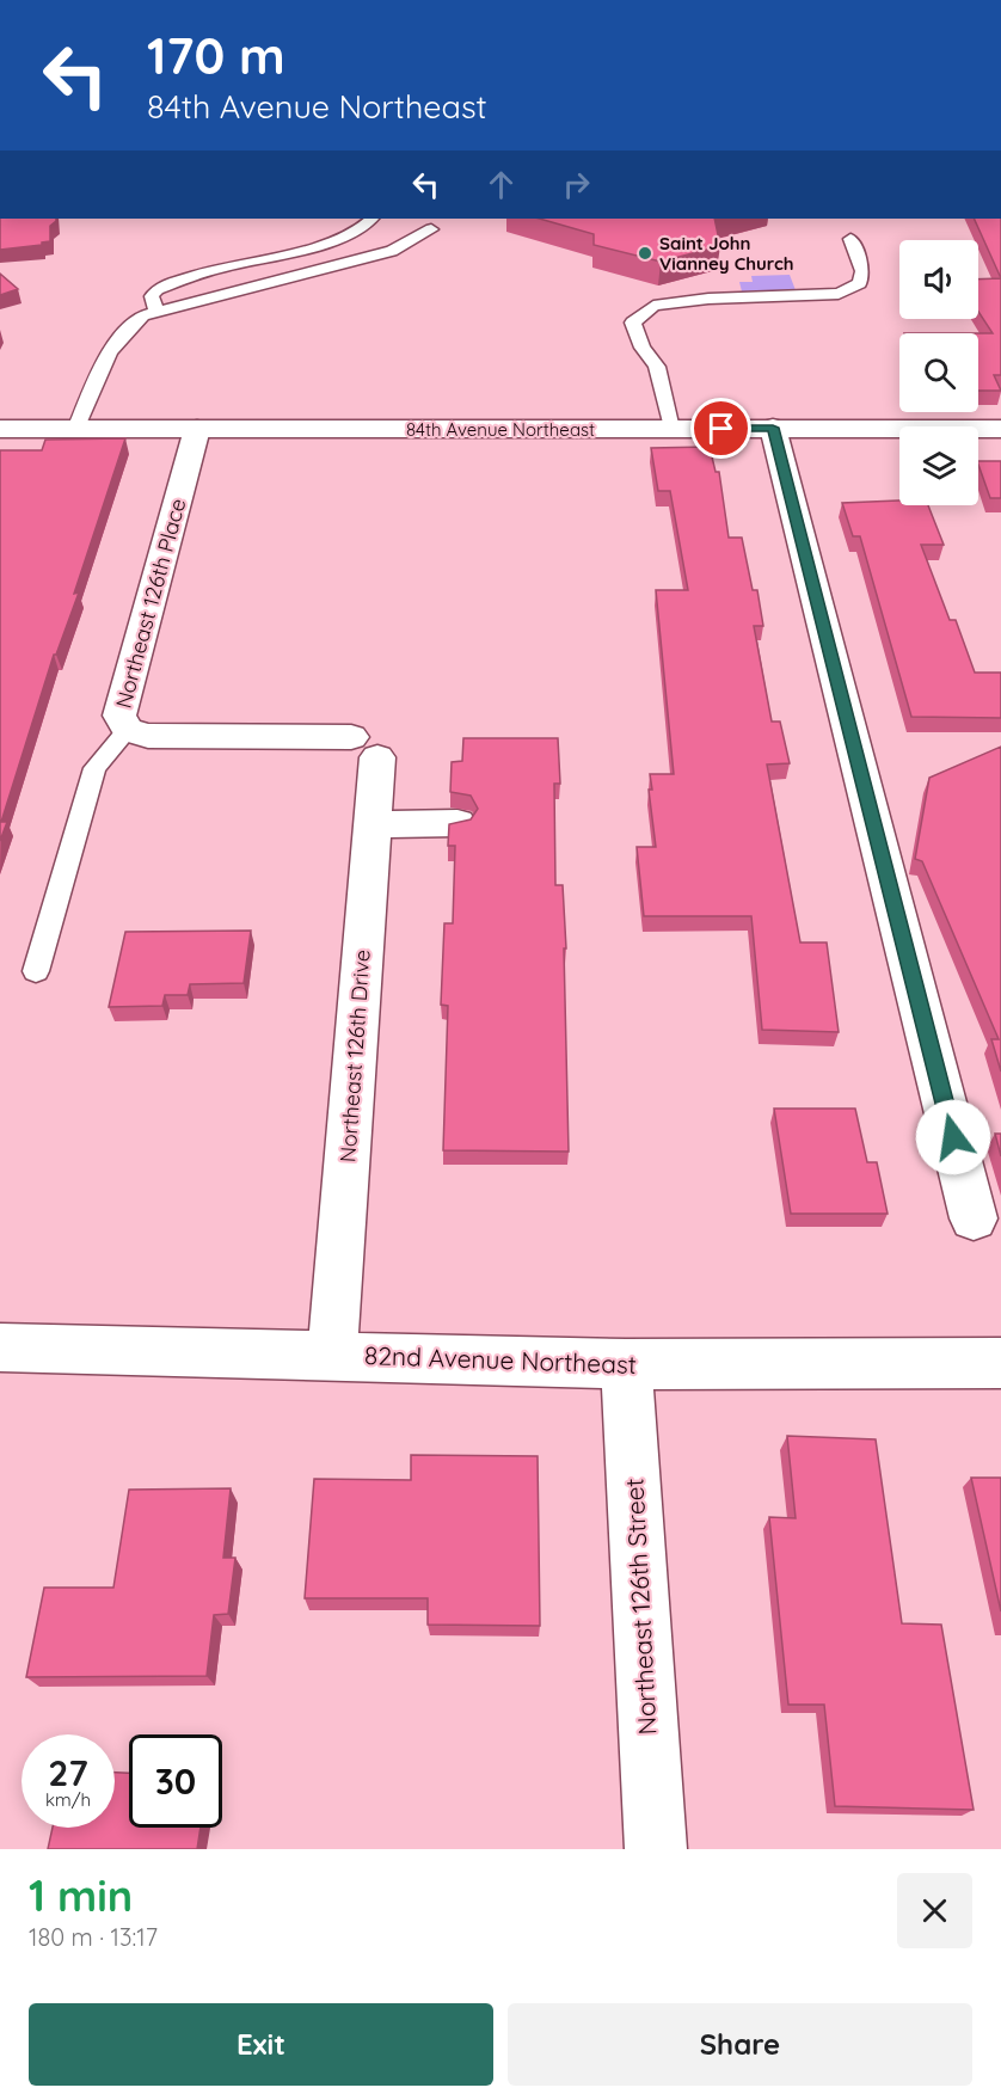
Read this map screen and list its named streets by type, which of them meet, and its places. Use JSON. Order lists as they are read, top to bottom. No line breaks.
{"streets":{"street":["84th Avenue Northeast","Northeast 126th Place","Northeast 126th Drive","82nd Avenue Northeast","Northeast 126th Street"]},"crossings":[["84th Avenue Northeast","Northeast 126th Place"],["Northeast 126th Place","Northeast 126th Drive"],["Northeast 126th Drive","82nd Avenue Northeast"],["82nd Avenue Northeast","Northeast 126th Street"]],"places":["Saint John Vianney Church"],"page":{"turn":["170 m","84th Avenue Northeast"],"speed":"27 km/h","limit":"30","heading":["1 min","180 m · 13:17"],"buttons":["Exit","Share"]}}
